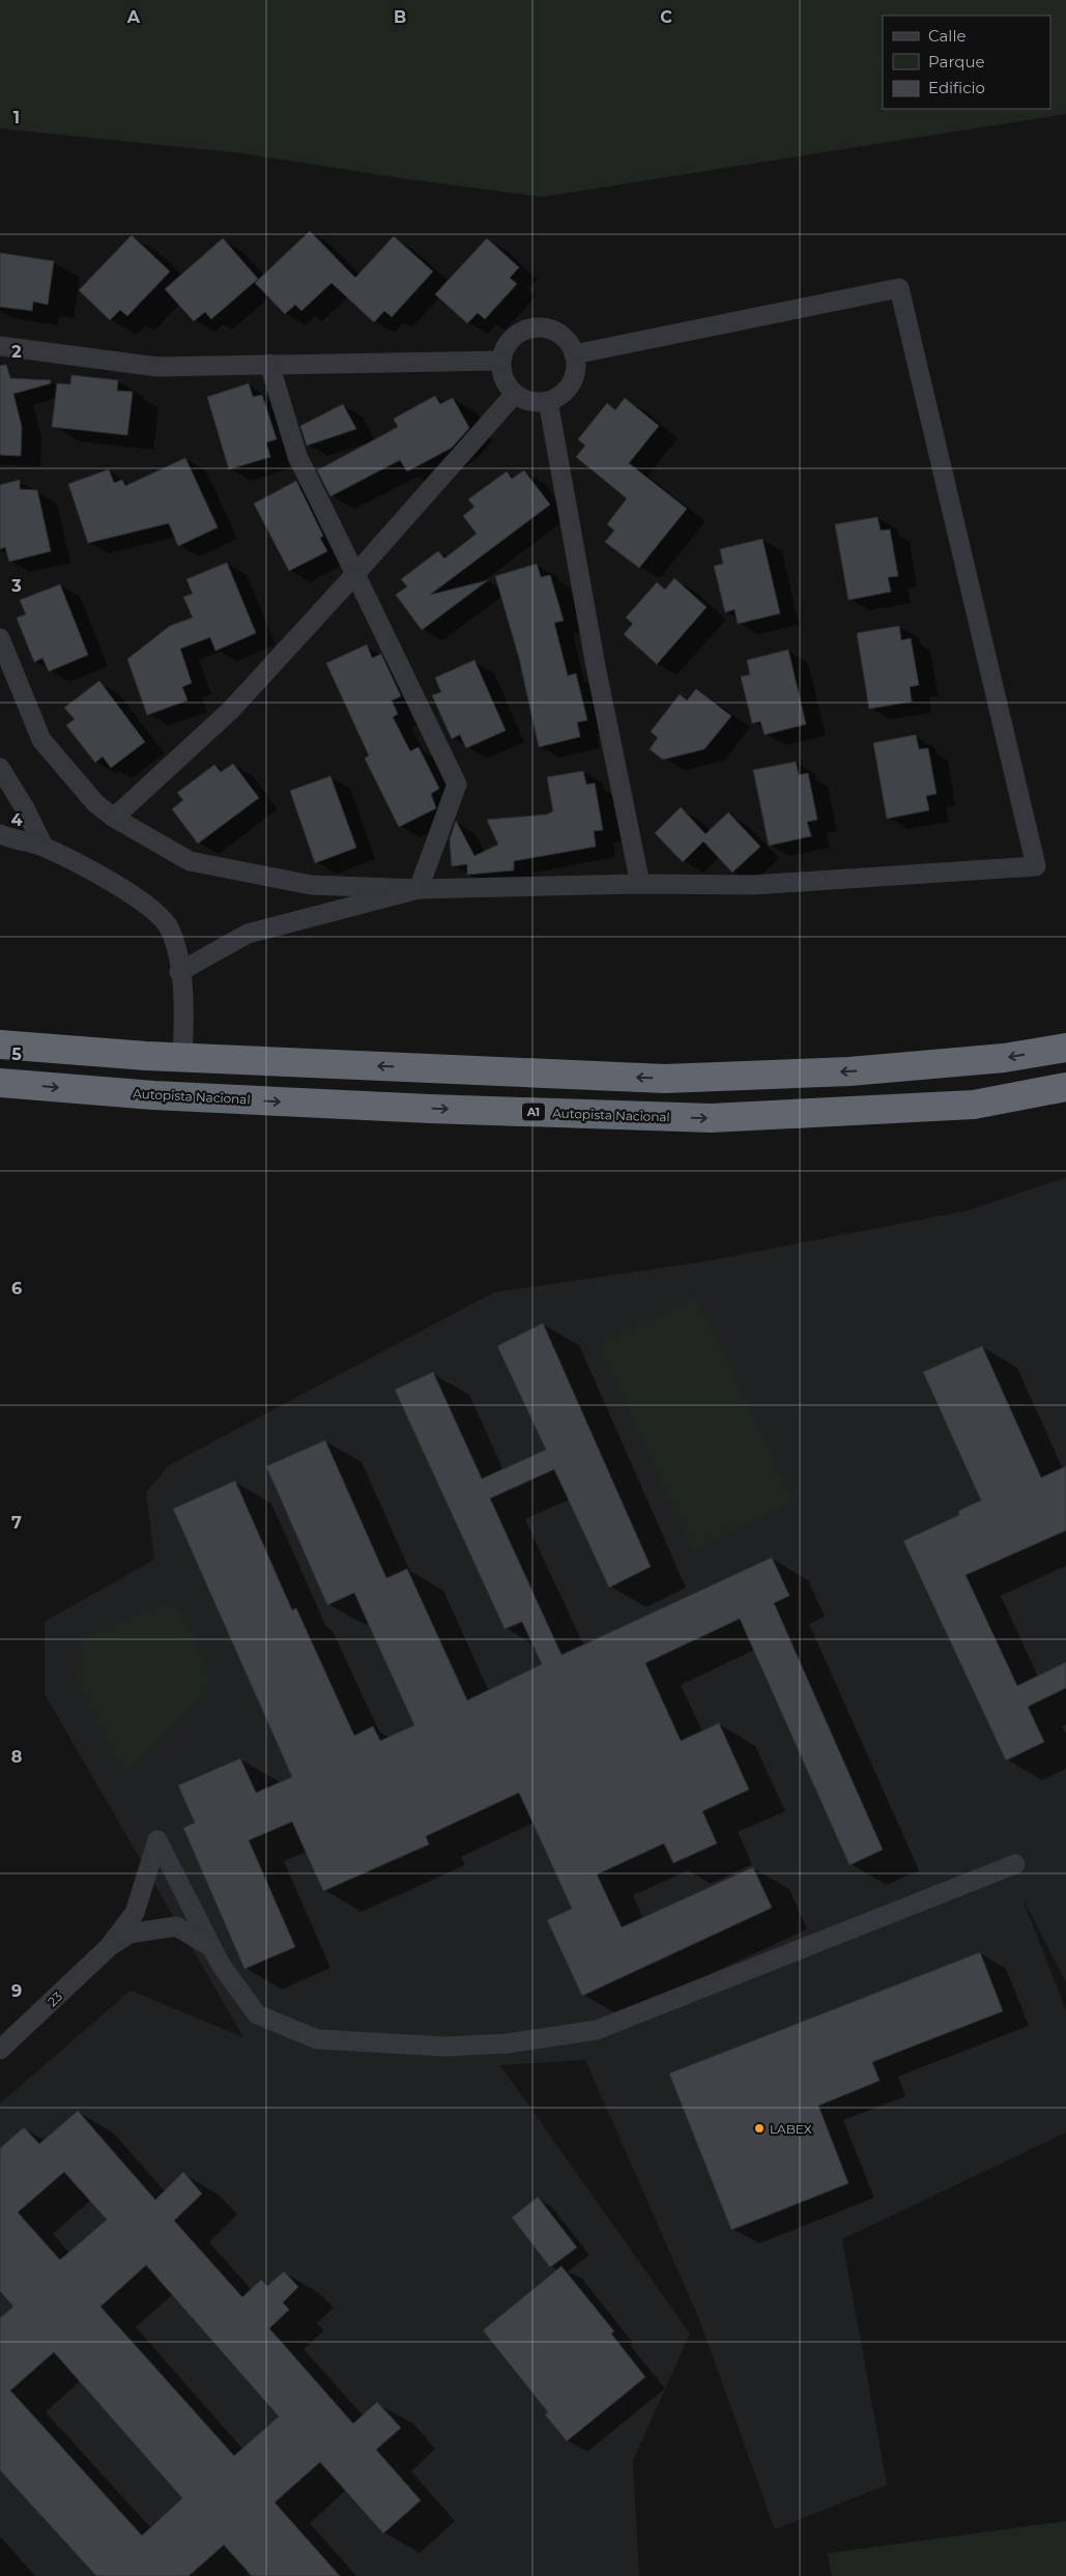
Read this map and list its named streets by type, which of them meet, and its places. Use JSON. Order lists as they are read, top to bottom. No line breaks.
{"streets":{"highway":["Autopista Nacional","A1"],"street":["23"]},"places":["LABEX"],"legend":["Calle","Parque","Edificio"],"grid":{"columns":["A","B","C"],"rows":["1","2","3","4","5","6","7","8","9"]}}
